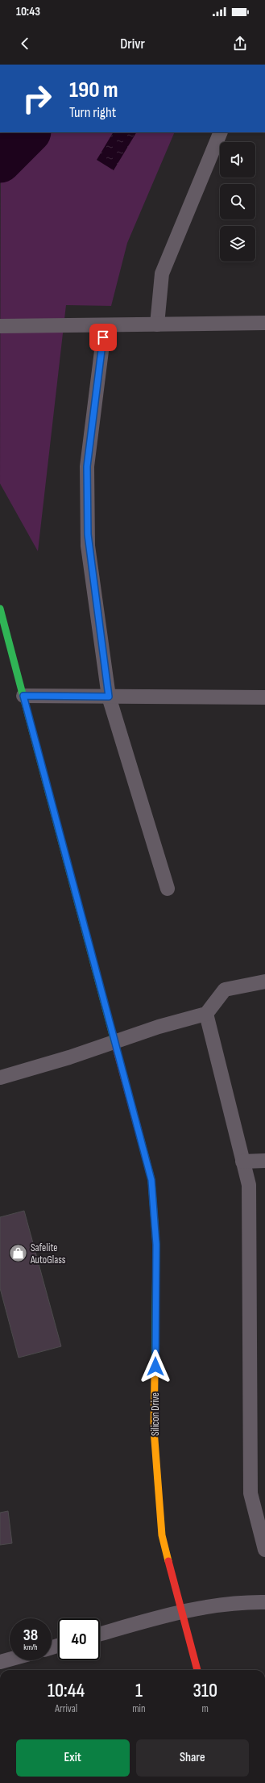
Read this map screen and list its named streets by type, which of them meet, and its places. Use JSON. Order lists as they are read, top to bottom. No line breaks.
{"streets":{"street":["Silicon Drive"]},"places":{"shop":["Safelite AutoGlass"]},"page":{"status":"10:43","header":"Drivr","turn":["190 m","Turn right"],"speed":"38 km/h","limit":"40","eta":["10:44","Arrival","1","min","310","m"],"buttons":["Exit","Share"]}}
